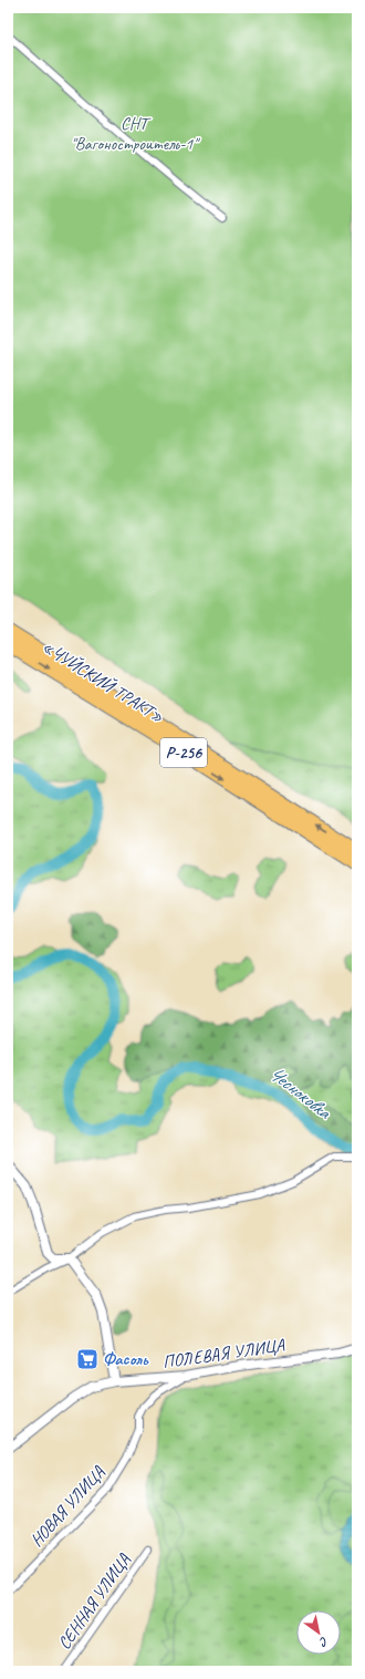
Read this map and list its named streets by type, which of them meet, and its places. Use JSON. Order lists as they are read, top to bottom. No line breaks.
{"streets":{"highway":["«ЧУЙСКИЙ ТРАКТ»","Р-256"],"street":["ПОЛЕВАЯ УЛИЦА","НОВАЯ УЛИЦА","СЕННАЯ УЛИЦА"]},"crossings":[["ПОЛЕВАЯ УЛИЦА","НОВАЯ УЛИЦА"]],"water":["Чесноковка"],"parks":["СНТ \"Вагоностроитель-1\""],"places":{"supermarket":["Фасоль"]},"north":"bottom right"}
